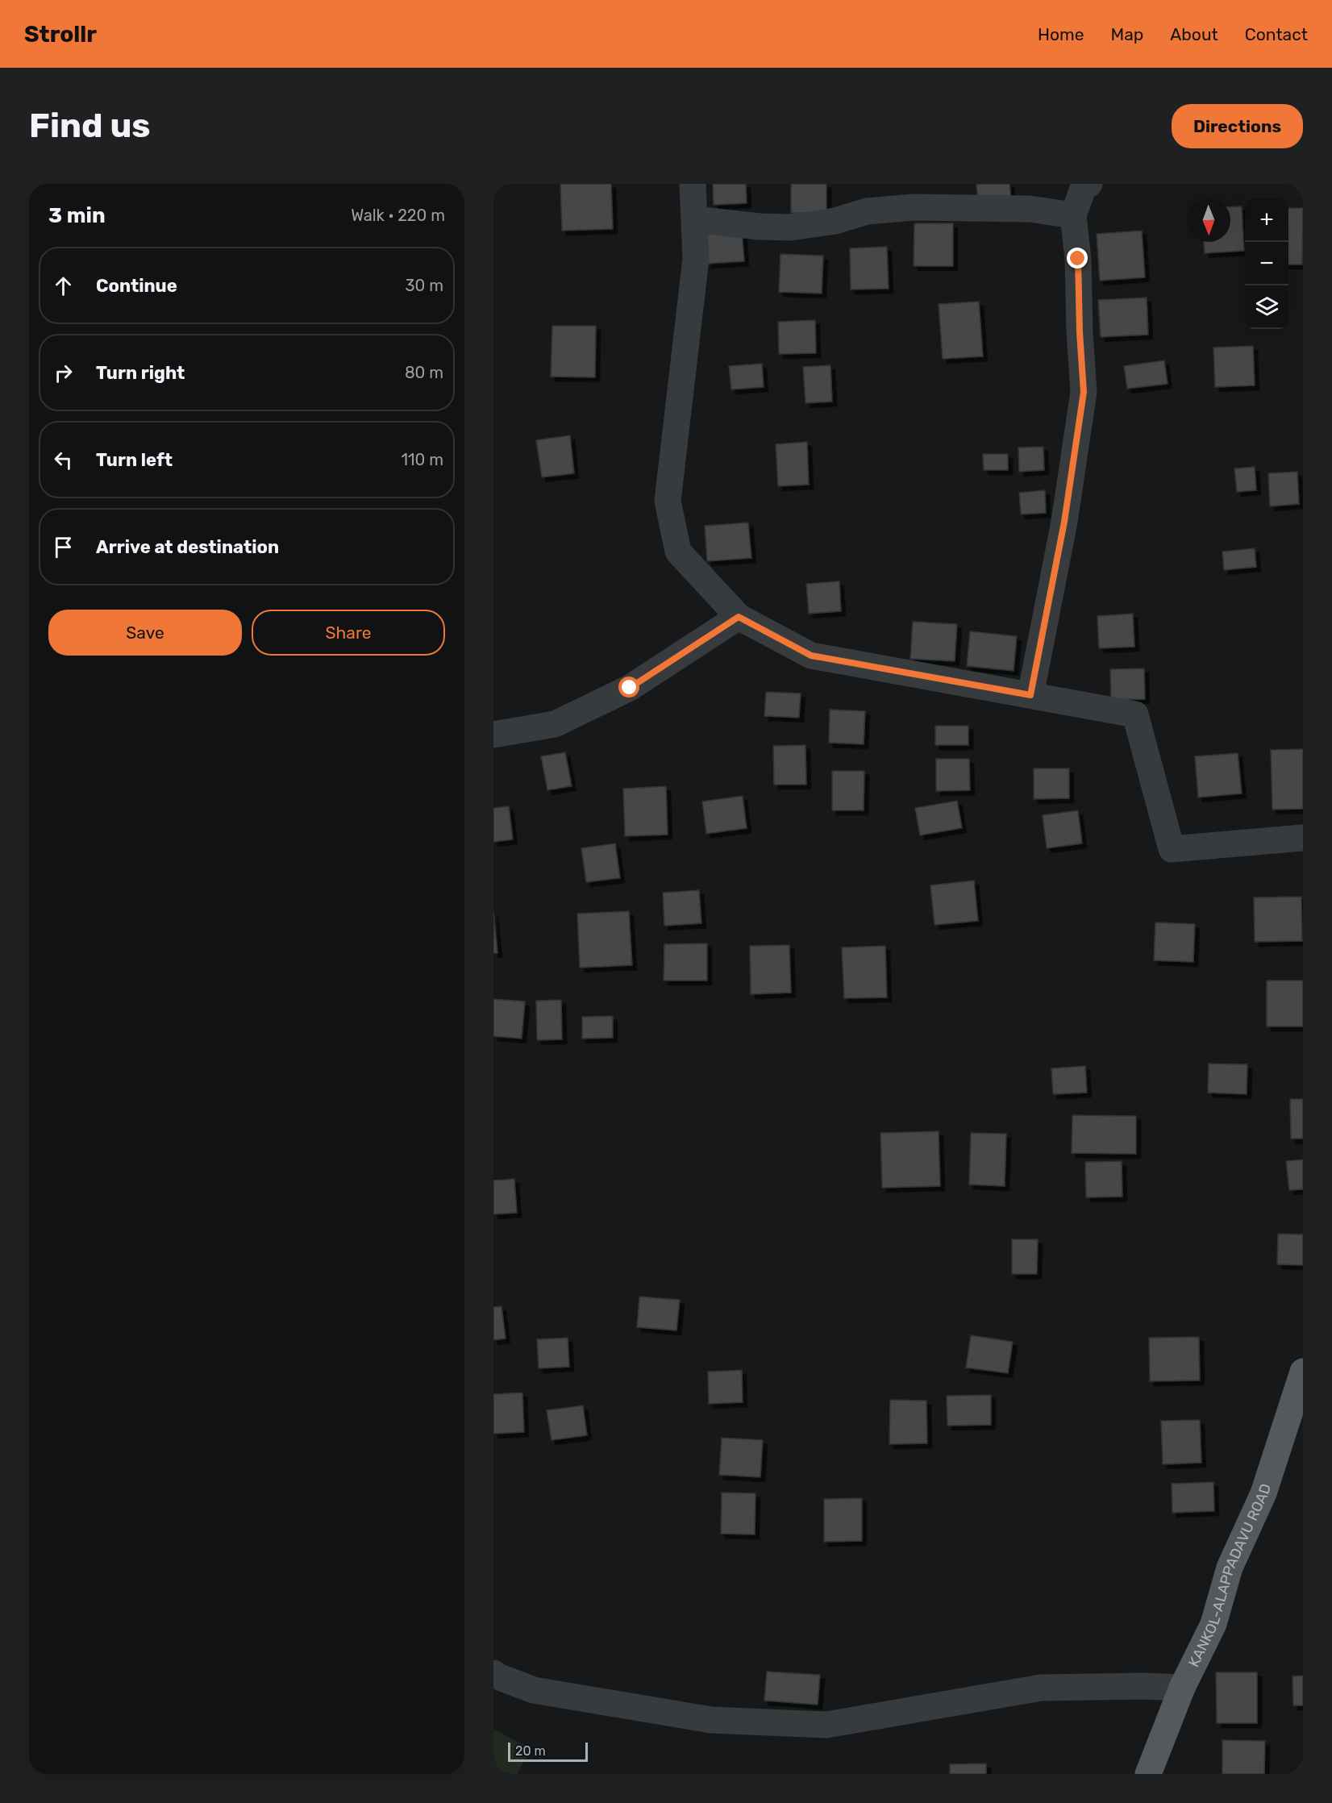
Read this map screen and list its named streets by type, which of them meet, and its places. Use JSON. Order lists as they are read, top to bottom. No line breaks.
{"streets":{"main road":["KANKOL-ALAPPADAVU ROAD"]},"scale_bar":"20 m","north":"bottom","page":{"header":"Strollr","nav":["Home","Map","About","Contact"],"buttons":["Directions",["Save","Share"]],"title":"Find us","heading":["3 min","Walk · 220 m"],"map_buttons":["+","−"],"list":[["Continue","30 m"],["Turn right","80 m"],["Turn left","110 m"],"Arrive at destination"],"scale":"20 m"}}
